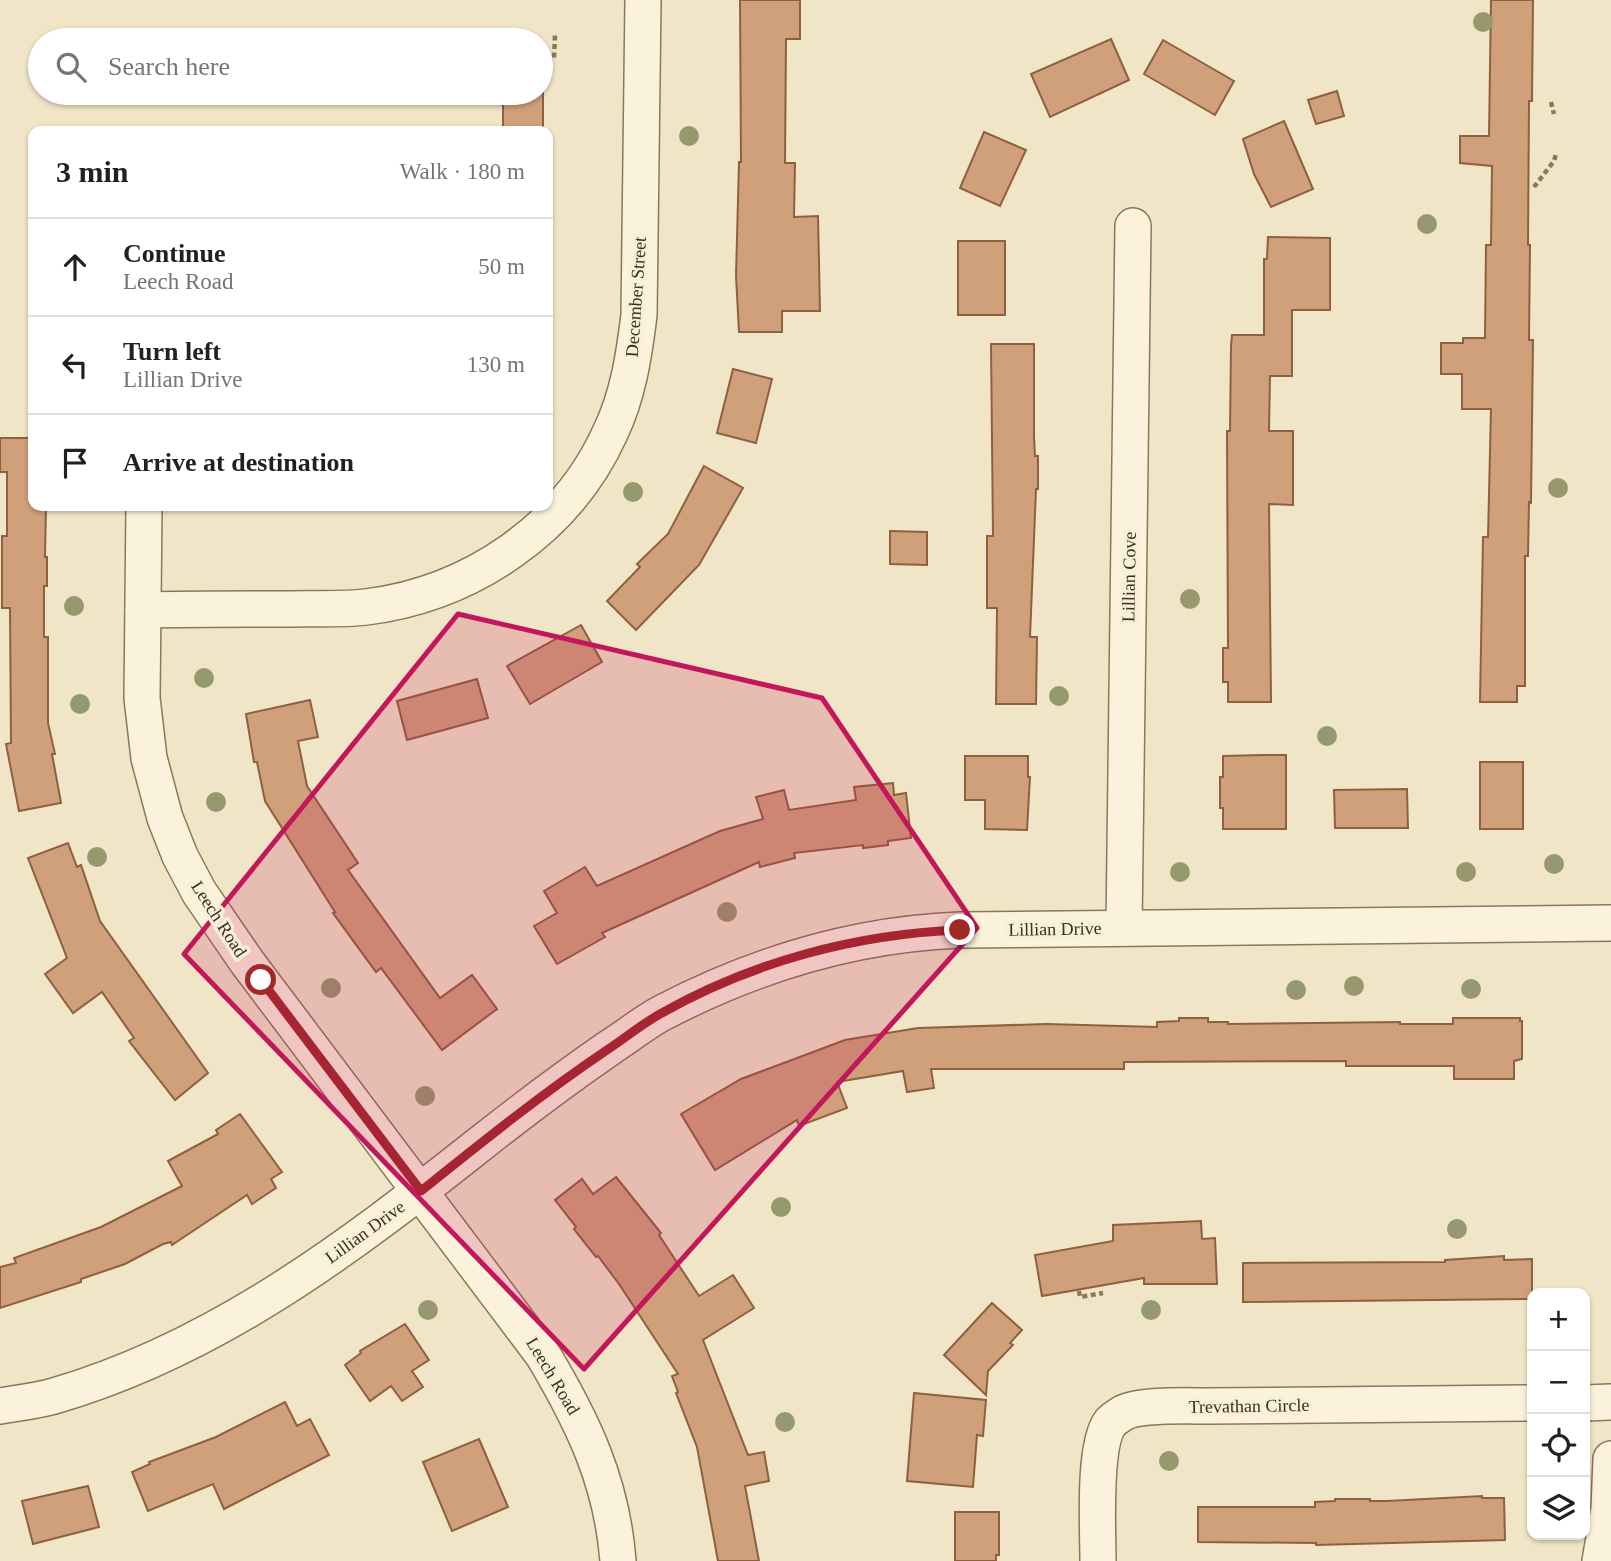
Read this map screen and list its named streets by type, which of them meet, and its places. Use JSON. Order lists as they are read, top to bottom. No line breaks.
{"streets":{"street":["December Street","Lillian Cove","Leech Road","Lillian Drive","Trevathan Circle"]},"crossings":[["December Street","Leech Road"],["Lillian Cove","Lillian Drive"],["Leech Road","Lillian Drive"]],"page":{"search":"Search here","heading":["3 min","Walk · 180 m"],"list":[["Continue","Leech Road","50 m"],["Turn left","Lillian Drive","130 m"],"Arrive at destination"],"map_buttons":["+","−"]}}
